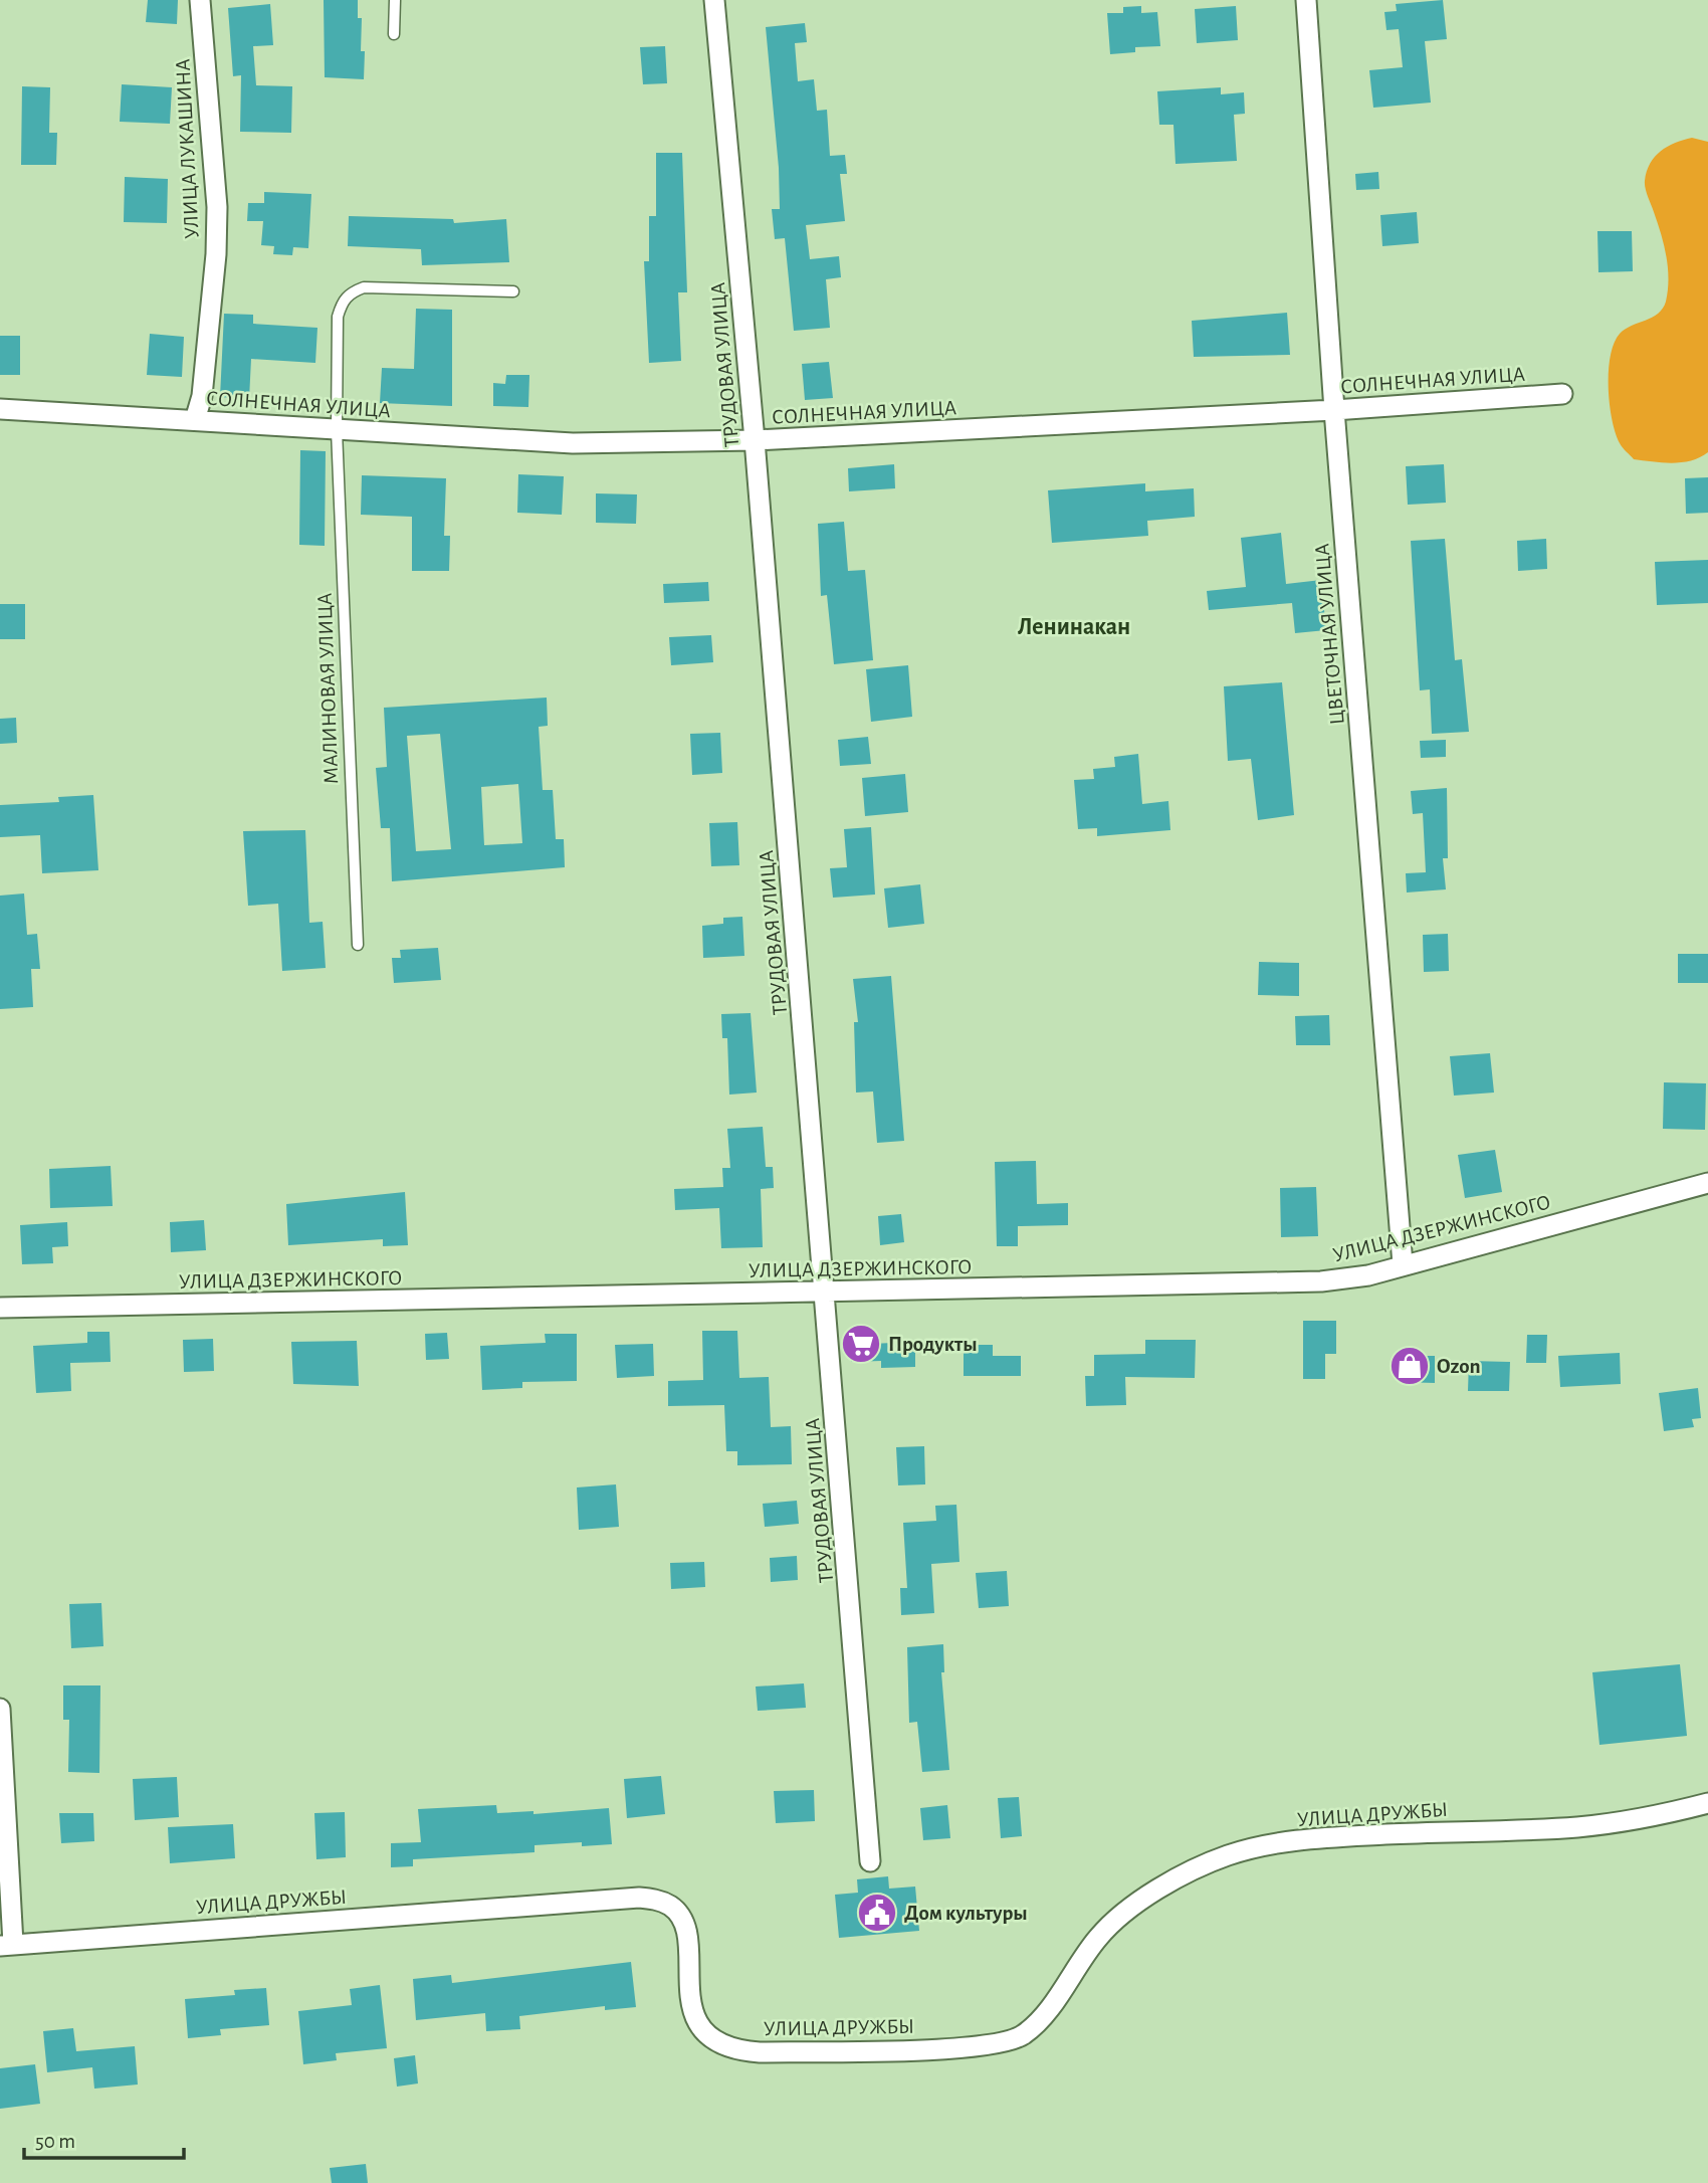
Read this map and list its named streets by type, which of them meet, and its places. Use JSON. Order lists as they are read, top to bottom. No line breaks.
{"streets":{"street":["УЛИЦА ЛУКАШИНА","ТРУДОВАЯ УЛИЦА","СОЛНЕЧНАЯ УЛИЦА","ЦВЕТОЧНАЯ УЛИЦА","УЛИЦА ДЗЕРЖИНСКОГО","УЛИЦА ДРУЖБЫ"],"lane":["МАЛИНОВАЯ УЛИЦА"]},"crossings":[["УЛИЦА ЛУКАШИНА","СОЛНЕЧНАЯ УЛИЦА"],["ТРУДОВАЯ УЛИЦА","СОЛНЕЧНАЯ УЛИЦА"],["ТРУДОВАЯ УЛИЦА","УЛИЦА ДЗЕРЖИНСКОГО"],["СОЛНЕЧНАЯ УЛИЦА","ЦВЕТОЧНАЯ УЛИЦА"],["СОЛНЕЧНАЯ УЛИЦА","МАЛИНОВАЯ УЛИЦА"],["ЦВЕТОЧНАЯ УЛИЦА","УЛИЦА ДЗЕРЖИНСКОГО"]],"districts":["Ленинакан"],"places":{"supermarket":["Продукты"],"shop":["Ozon"],"public building":["Дом культуры"]},"scale_bar":"50 m"}
